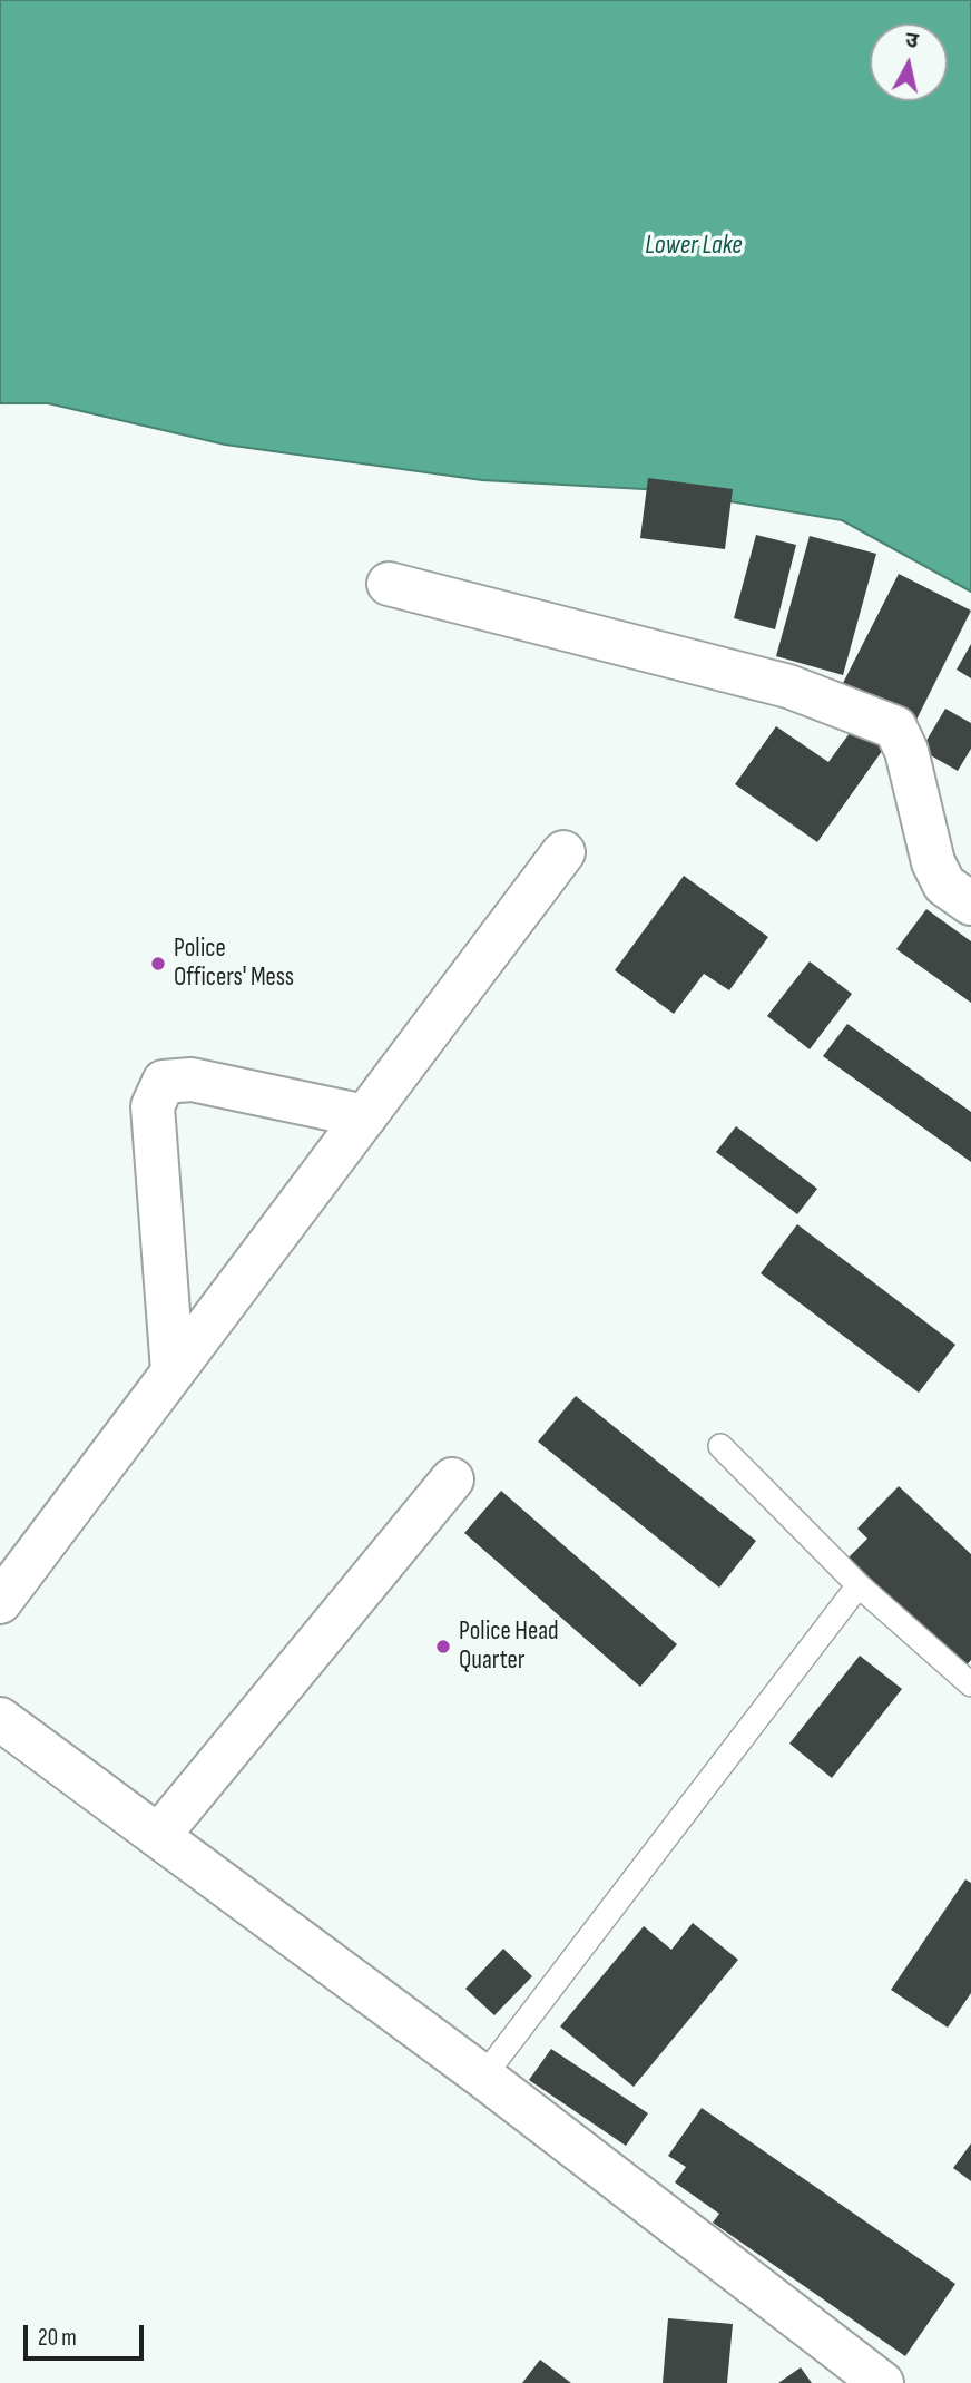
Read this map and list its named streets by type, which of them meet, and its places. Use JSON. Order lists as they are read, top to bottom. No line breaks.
{"water":["Lower Lake"],"places":["Police Officers' Mess","Police Head Quarter"],"scale_bar":"20 m","north":"top"}
